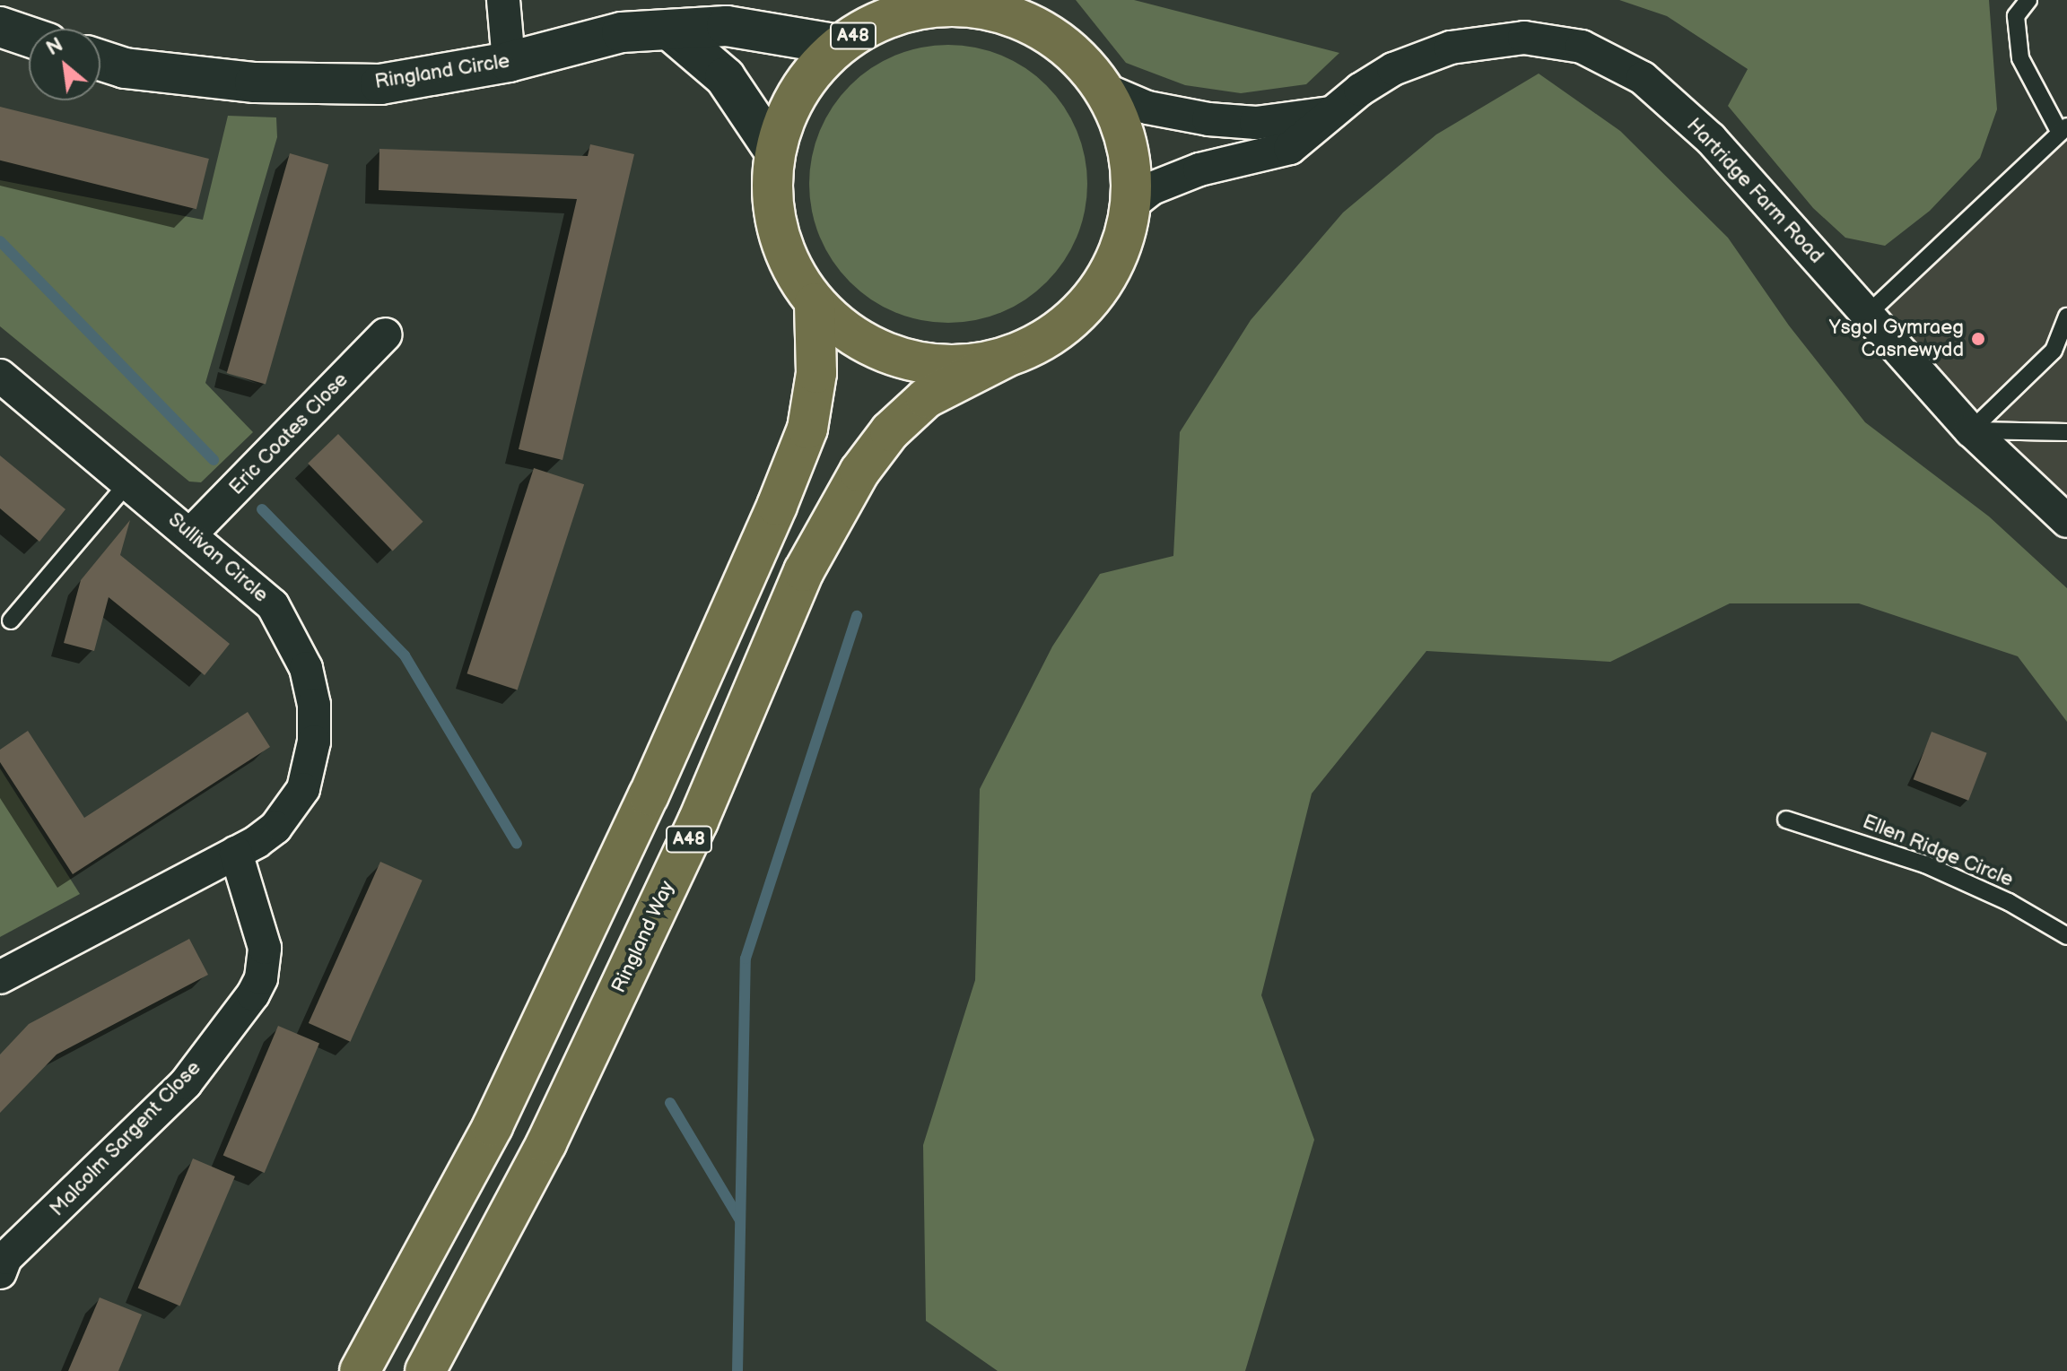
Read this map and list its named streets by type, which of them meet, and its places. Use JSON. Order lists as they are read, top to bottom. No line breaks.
{"streets":{"main road":["A48","Ringland Way"],"street":["Ringland Circle","Hartridge Farm Road","Eric Coates Close","Sullivan Circle","Malcolm Sargent Close"],"lane":["Ellen Ridge Circle"]},"crossings":[["A48","Ringland Way"],["Ringland Circle","Ringland Way"],["Hartridge Farm Road","Ringland Way"],["Eric Coates Close","Sullivan Circle"],["Sullivan Circle","Malcolm Sargent Close"]],"places":["Ysgol Gymraeg Casnewydd"],"north":"top left"}
